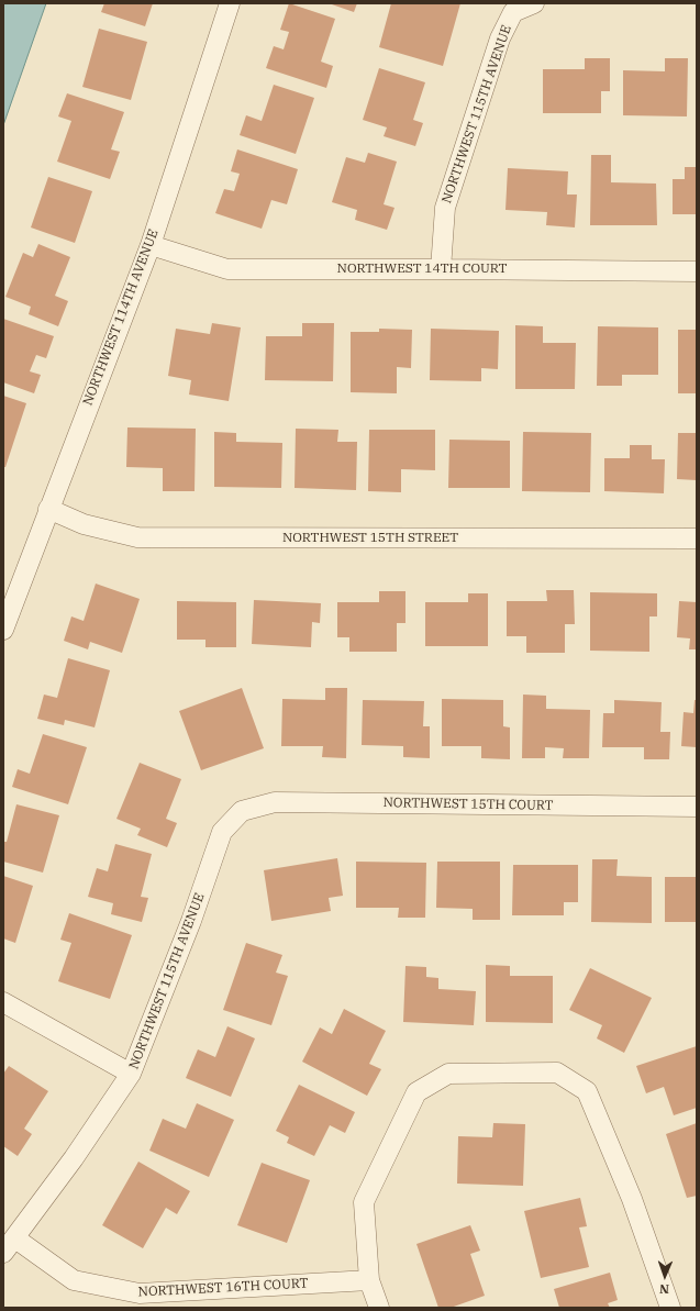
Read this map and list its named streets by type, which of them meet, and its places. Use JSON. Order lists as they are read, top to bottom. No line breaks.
{"streets":{"street":["NORTHWEST 115TH AVENUE","NORTHWEST 14TH COURT","NORTHWEST 114TH AVENUE","NORTHWEST 15TH STREET","NORTHWEST 15TH COURT","NORTHWEST 16TH COURT"]},"crossings":[["NORTHWEST 115TH AVENUE","NORTHWEST 14TH COURT"],["NORTHWEST 115TH AVENUE","NORTHWEST 15TH COURT"],["NORTHWEST 115TH AVENUE","NORTHWEST 16TH COURT"],["NORTHWEST 14TH COURT","NORTHWEST 114TH AVENUE"],["NORTHWEST 114TH AVENUE","NORTHWEST 15TH STREET"]],"north":"bottom"}
